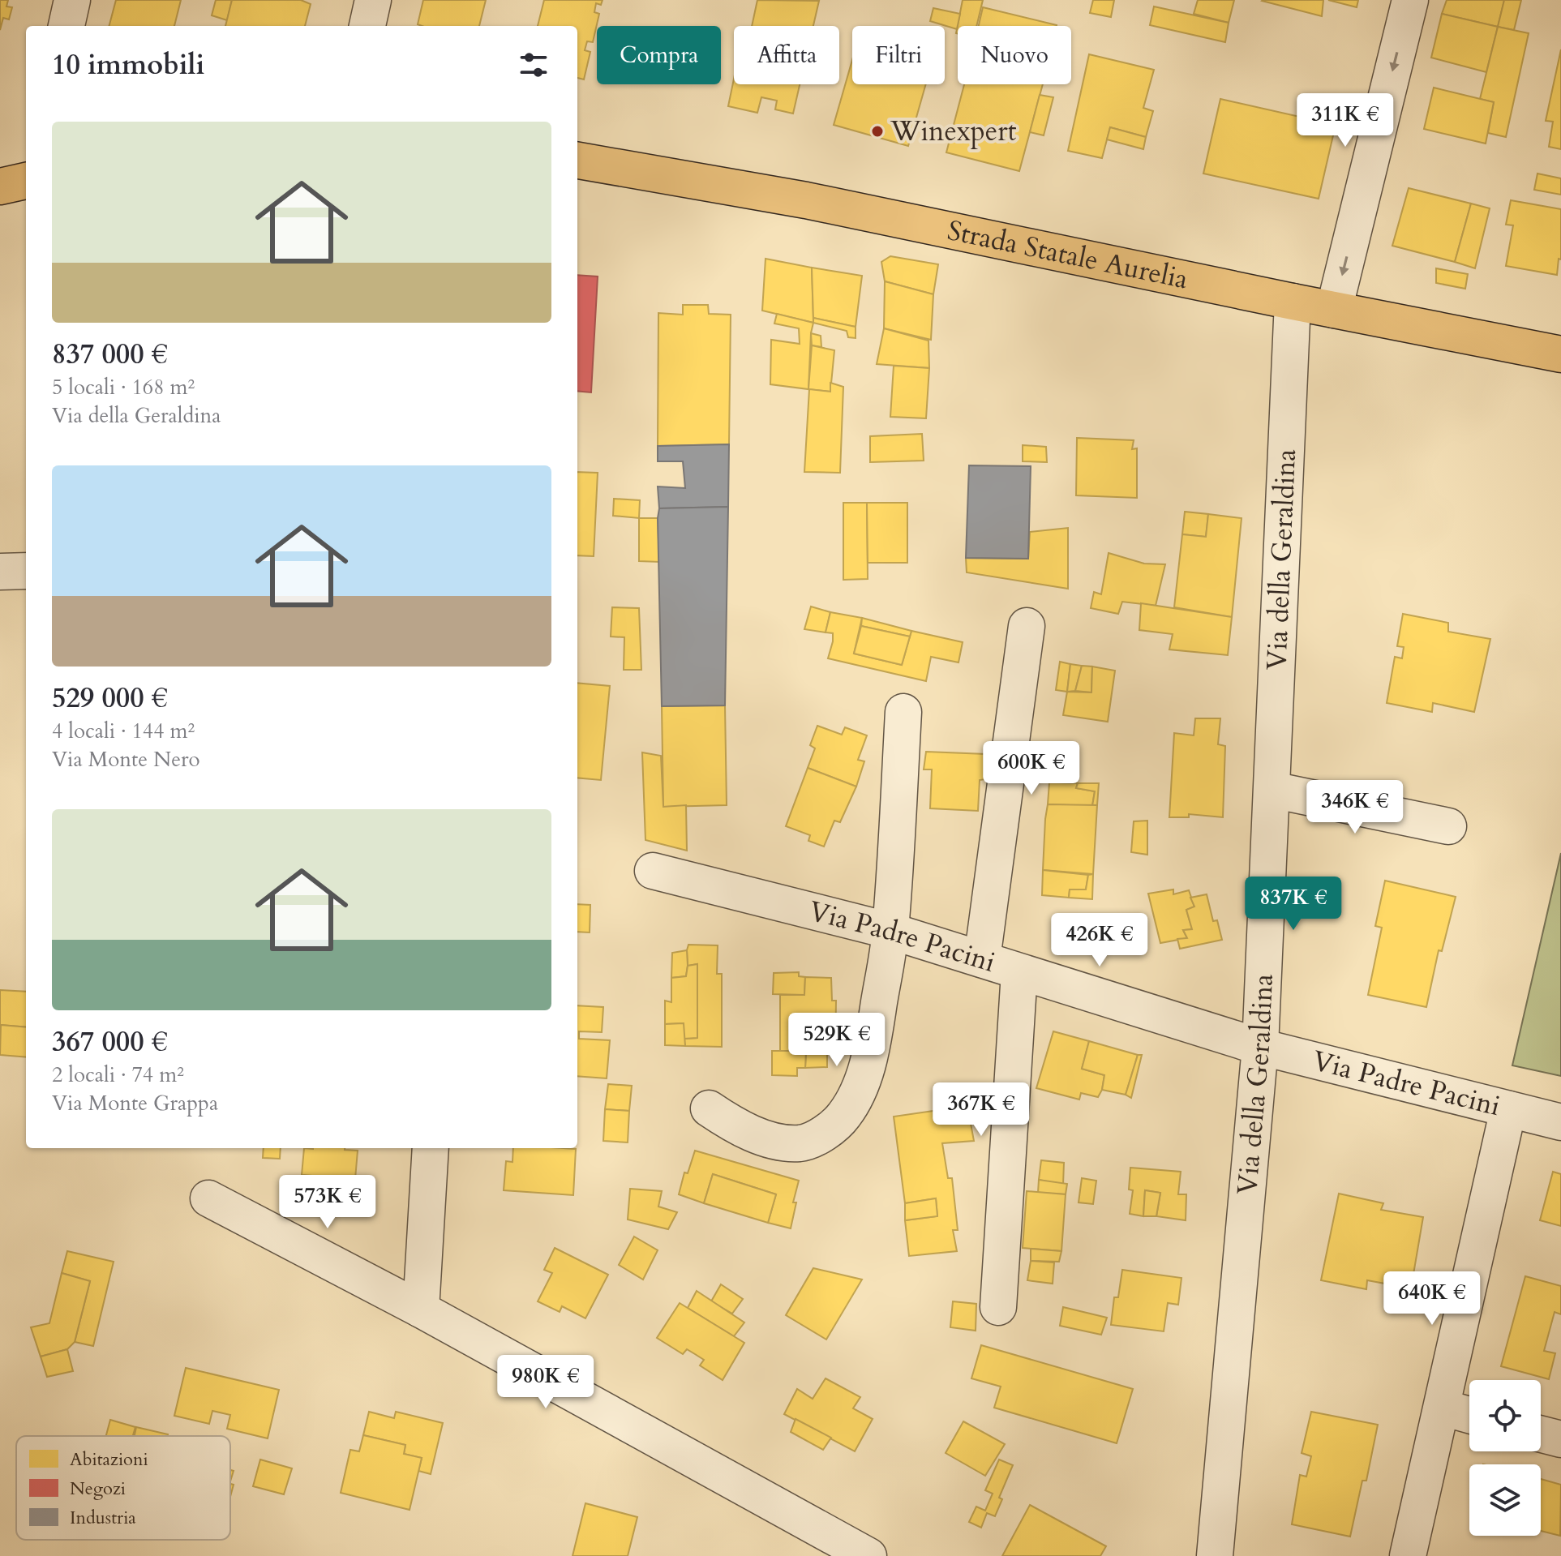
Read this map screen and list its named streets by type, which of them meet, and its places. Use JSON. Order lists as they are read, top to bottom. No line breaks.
{"streets":{"main road":["Strada Statale Aurelia"],"street":["Via della Geraldina","Via Padre Pacini"]},"crossings":[["Strada Statale Aurelia","Via della Geraldina"],["Via della Geraldina","Via Padre Pacini"]],"places":["Winexpert"],"legend":["Abitazioni","Negozi","Industria"],"page":{"chip":["Compra","Affitta","Filtri","Nuovo"],"heading":"10 immobili","price":["311K €","600K €","346K €","837K €","426K €","529K €","367K €","573K €","640K €","980K €"],"list":[{"name":"837 000 €","note":"5 locali · 168 m² · Via della Geraldina"},{"name":"529 000 €","note":"4 locali · 144 m² · Via Monte Nero"},{"name":"367 000 €","note":"2 locali · 74 m² · Via Monte Grappa"}]}}
